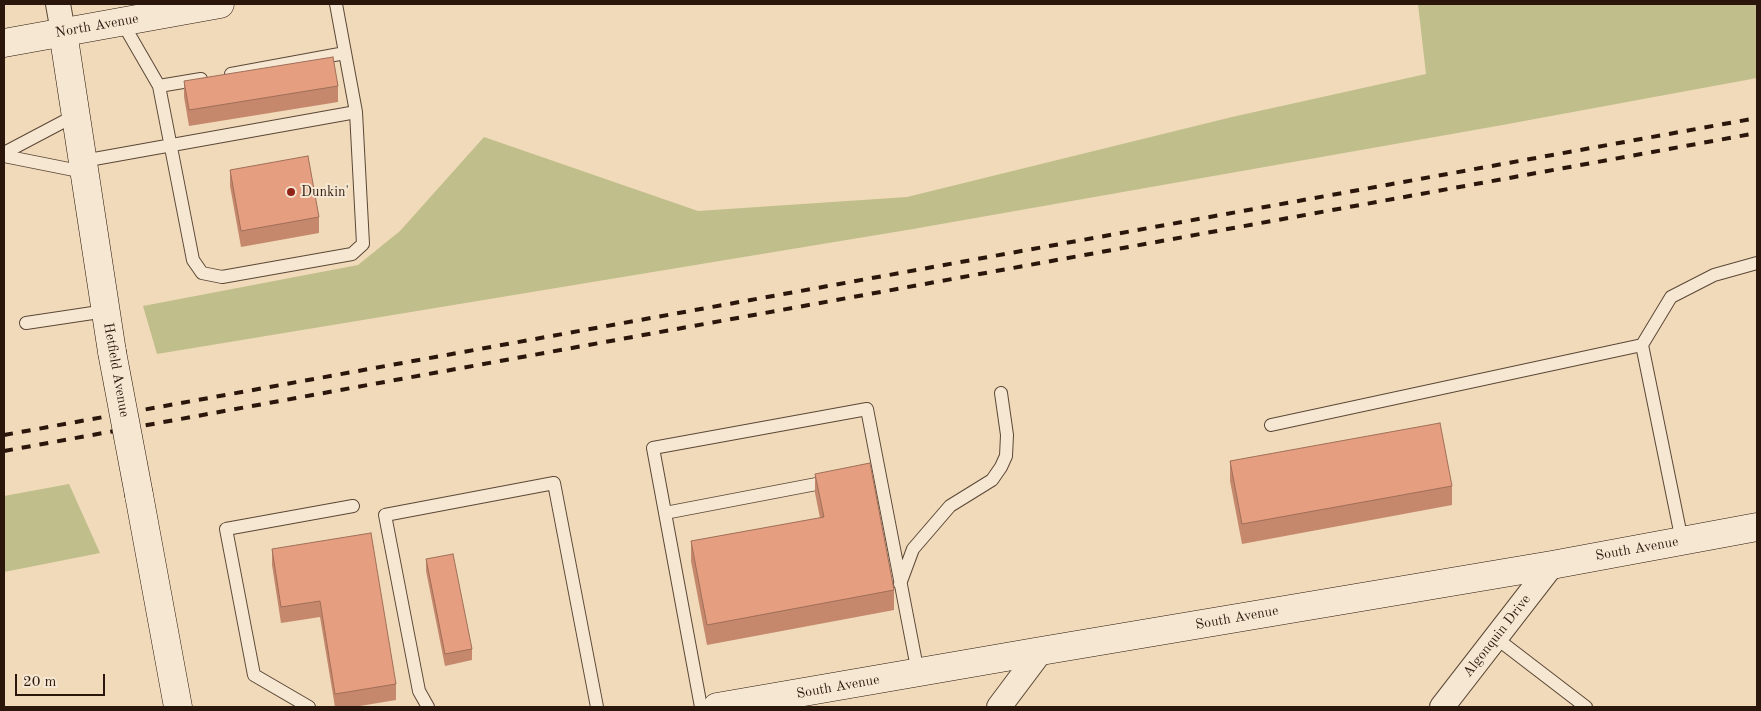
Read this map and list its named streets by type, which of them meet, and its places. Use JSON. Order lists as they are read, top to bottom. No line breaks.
{"streets":{"main road":["North Avenue","Hetfield Avenue","South Avenue"],"street":["Algonquin Drive"]},"crossings":[["North Avenue","Hetfield Avenue"],["South Avenue","Algonquin Drive"]],"places":["Dunkin'"],"scale_bar":"20 m"}
